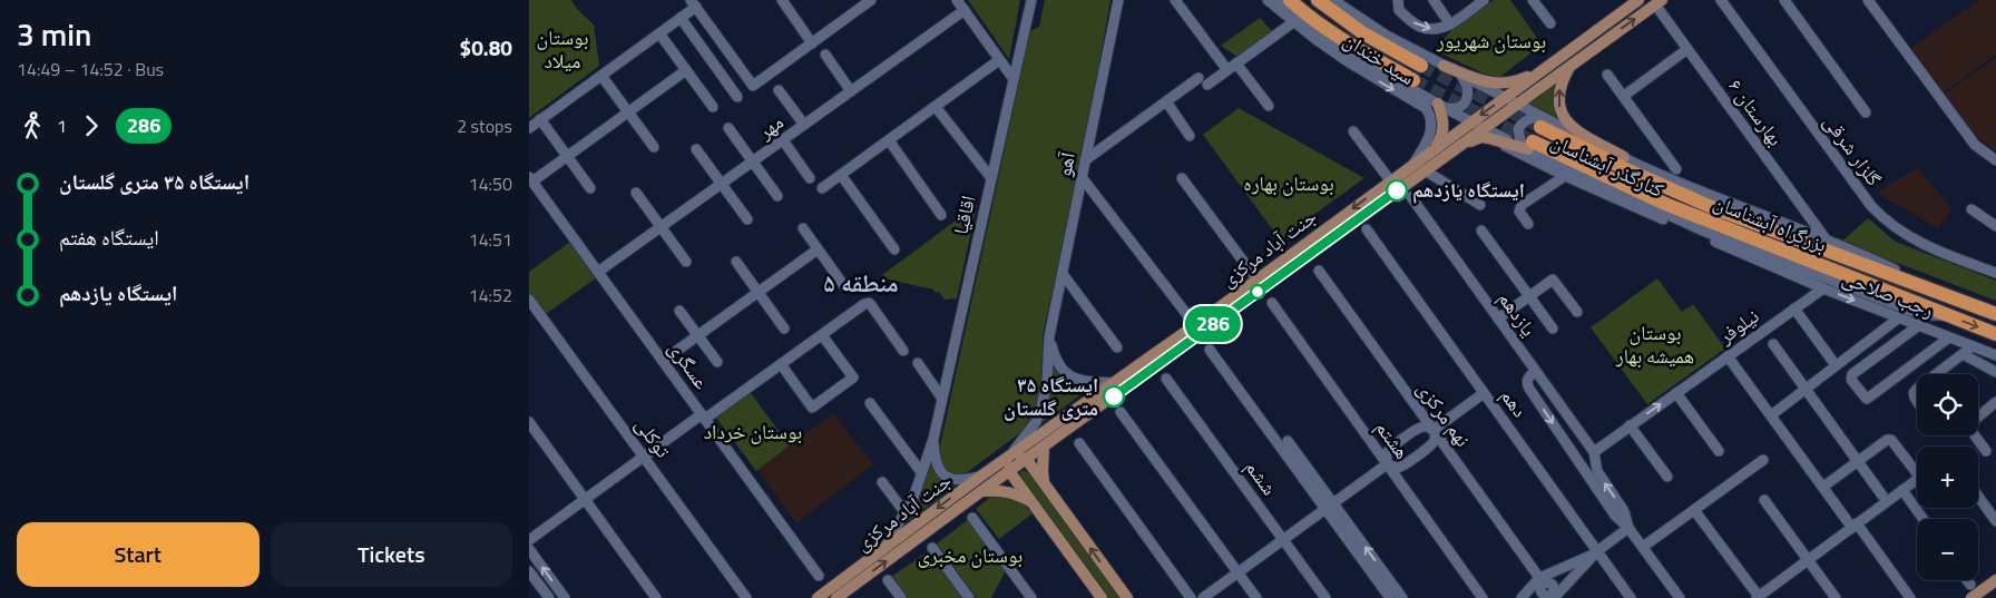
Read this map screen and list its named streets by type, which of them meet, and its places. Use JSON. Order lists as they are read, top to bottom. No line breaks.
{"streets":{"highway":["بزرگراه آبشناسان"],"main road":["جنت آباد مرکزی"],"street":["سید خندان","بهارستان ۶","مهر","گلزار شرقی","آهو","کنارگذر آبشناسان","اقاقیا","رجب صلاحی","یازدهم","نیلوفر","عسگری","دهم","نهم مرکزی","توکلی","هشتم","ششم"]},"crossings":[["سید خندان","جنت آباد مرکزی"],["بهارستان ۶","جنت آباد مرکزی"],["مهر","عسگری"],["آهو","جنت آباد مرکزی"],["کنارگذر آبشناسان","بزرگراه آبشناسان"],["کنارگذر آبشناسان","جنت آباد مرکزی"],["اقاقیا","جنت آباد مرکزی"],["رجب صلاحی","نیلوفر"],["یازدهم","نیلوفر"]],"districts":["منطقه ۵"],"parks":["بوستان میلاد","بوستان شهریور","بوستان بهاره","بوستان همیشه بهار","بوستان خرداد","بوستان مخبری"],"places":["ایستگاه یازدهم","ایستگاه ۳۵ متری گلستان"],"lines":["bus line 286"],"page":{"heading":["3 min","14:49 – 14:52 · Bus","$0.80"],"on_map":"286","legs":["1","286","2 stops"],"list":[{"name":"ایستگاه ۳۵ متری گلستان","value":"14:50"},{"name":"ایستگاه هفتم","value":"14:51"},{"name":"ایستگاه یازدهم","value":"14:52"}],"map_buttons":["+","−"],"buttons":["Start","Tickets"]}}
